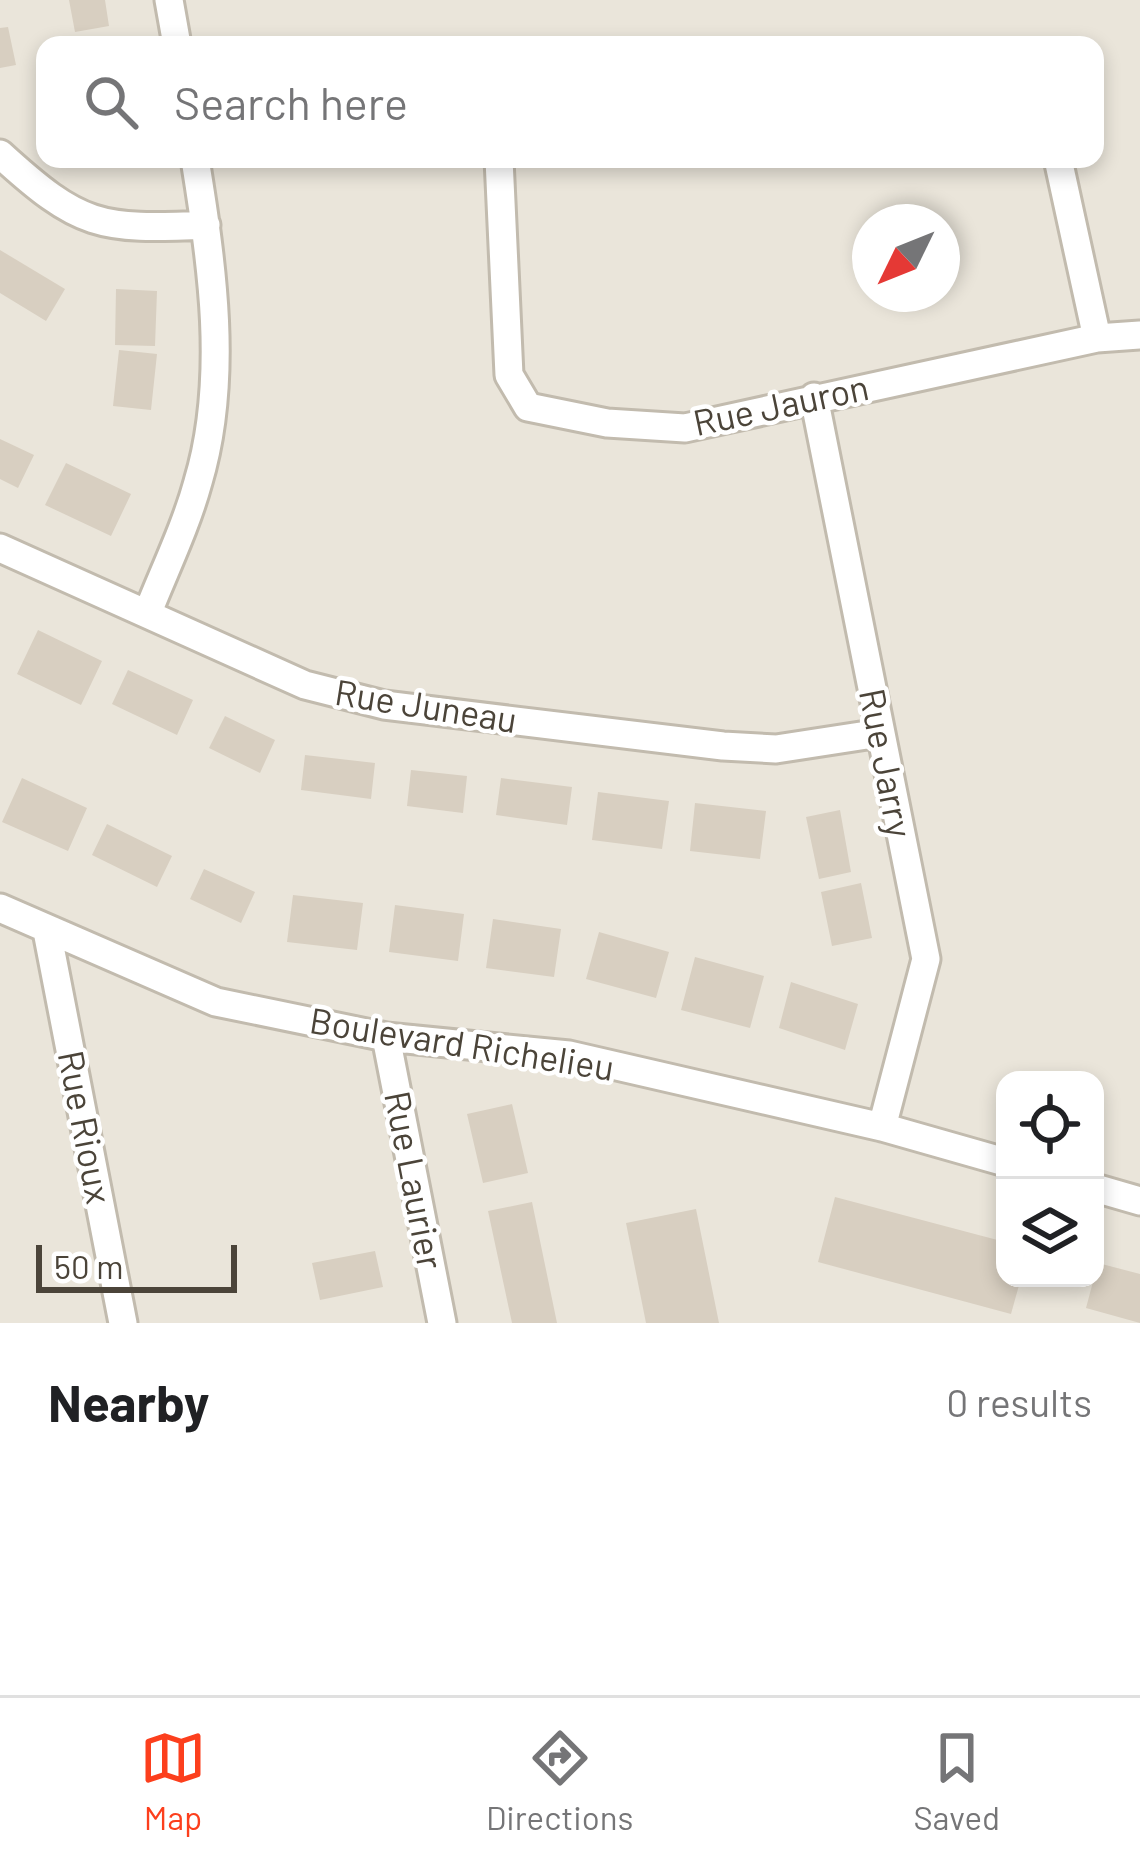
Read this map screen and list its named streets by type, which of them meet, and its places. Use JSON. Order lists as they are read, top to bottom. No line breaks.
{"streets":{"street":["Rue Jauron","Rue Juneau","Rue Jarry","Boulevard Richelieu","Rue Rioux","Rue Laurier"]},"crossings":[["Rue Jauron","Rue Jarry"],["Rue Juneau","Rue Jarry"],["Rue Jarry","Boulevard Richelieu"],["Boulevard Richelieu","Rue Rioux"],["Boulevard Richelieu","Rue Laurier"]],"scale_bar":"50 m","north":"bottom left","page":{"search":"Search here","scale":"50 m","heading":["Nearby","0 results"],"nav":["Map","Directions","Saved"]}}
